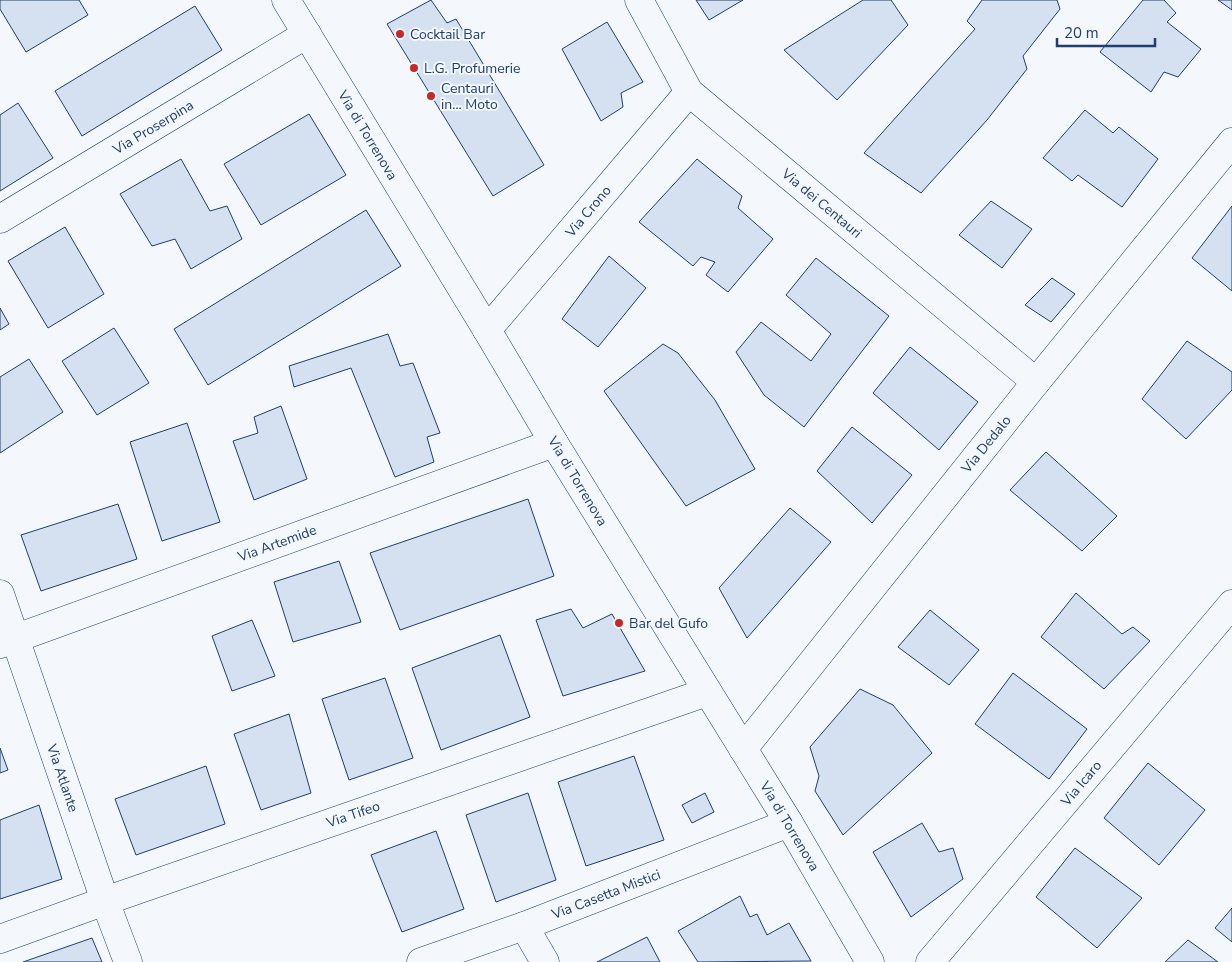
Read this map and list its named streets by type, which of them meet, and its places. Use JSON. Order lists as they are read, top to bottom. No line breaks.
{"streets":{"street":["Via Proserpina","Via di Torrenova","Via dei Centauri","Via Crono","Via Dedalo","Via Artemide","Via Atlante","Via Icaro","Via Tifeo","Via Casetta Mistici"]},"crossings":[["Via Proserpina","Via di Torrenova"],["Via di Torrenova","Via Crono"],["Via di Torrenova","Via Dedalo"],["Via di Torrenova","Via Artemide"],["Via di Torrenova","Via Tifeo"],["Via di Torrenova","Via Casetta Mistici"],["Via dei Centauri","Via Crono"],["Via dei Centauri","Via Dedalo"],["Via Artemide","Via Atlante"],["Via Atlante","Via Tifeo"]],"places":["Cocktail Bar","L.G. Profumerie","Centauri in... Moto","Bar del Gufo"],"scale_bar":"20 m"}
